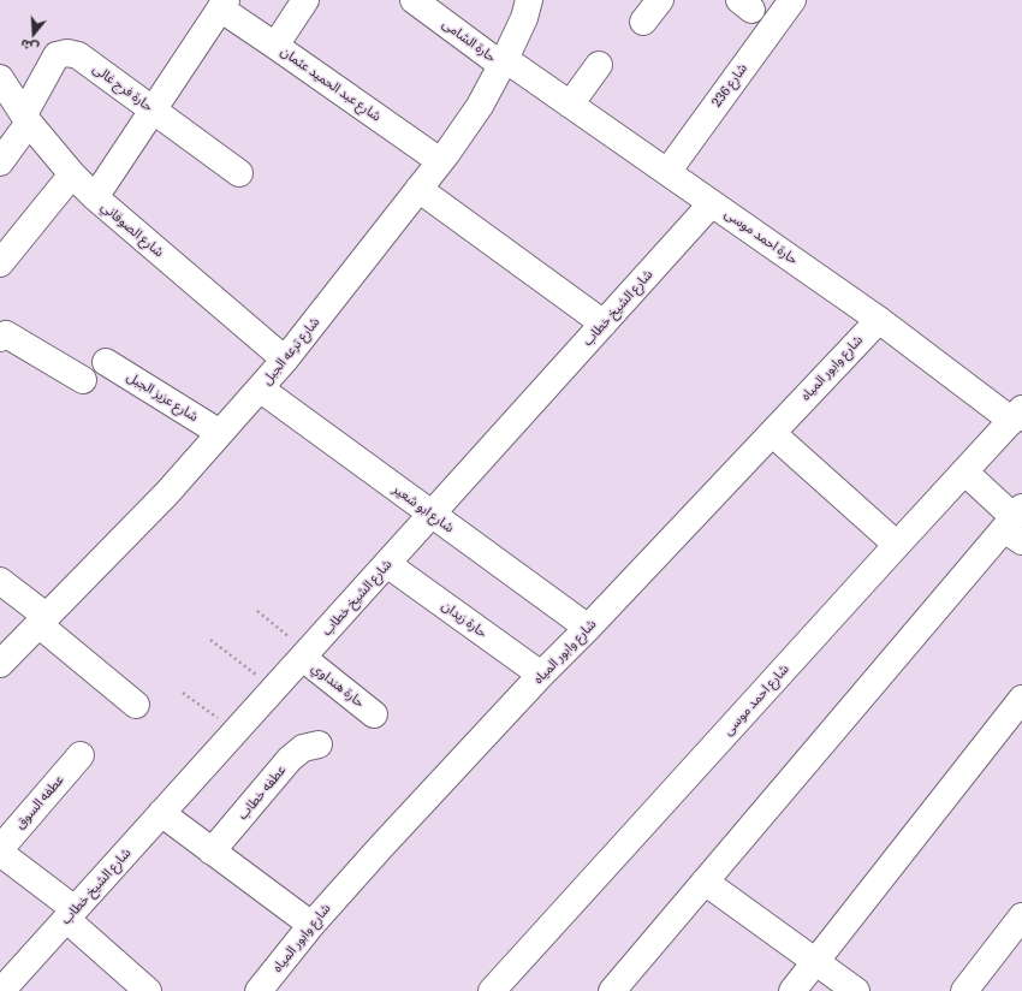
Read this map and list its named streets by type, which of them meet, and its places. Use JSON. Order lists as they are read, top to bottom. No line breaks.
{"streets":{"street":["حارة الشامى","شارع عبد الحميد عثمان","شارع 236","حارة فرج غالى","شارع الصوفاني","حارة احمد موسى","شارع الشيخ خطاب","شارع ترعه الجبل","شارع وابور المياه","شارع عزيز الجبل","شارع ابو شعير","حارة زيدان","حارة هنداوي","شارع احمد موسى","عطفه خطاب","عطفه السوق"]},"crossings":[["حارة الشامى","حارة احمد موسى"],["حارة الشامى","شارع ترعه الجبل"],["شارع عبد الحميد عثمان","شارع ترعه الجبل"],["شارع 236","حارة احمد موسى"],["حارة فرج غالى","شارع الصوفاني"],["شارع الصوفاني","شارع ترعه الجبل"],["حارة احمد موسى","شارع الشيخ خطاب"],["حارة احمد موسى","شارع ترعه الجبل"],["حارة احمد موسى","شارع وابور المياه"],["حارة احمد موسى","شارع احمد موسى"],["شارع الشيخ خطاب","شارع ابو شعير"],["شارع الشيخ خطاب","حارة زيدان"],["شارع الشيخ خطاب","حارة هنداوي"],["شارع ترعه الجبل","شارع عزيز الجبل"],["شارع ترعه الجبل","شارع ابو شعير"],["شارع وابور المياه","شارع ابو شعير"],["شارع وابور المياه","حارة زيدان"]],"north":"bottom"}
